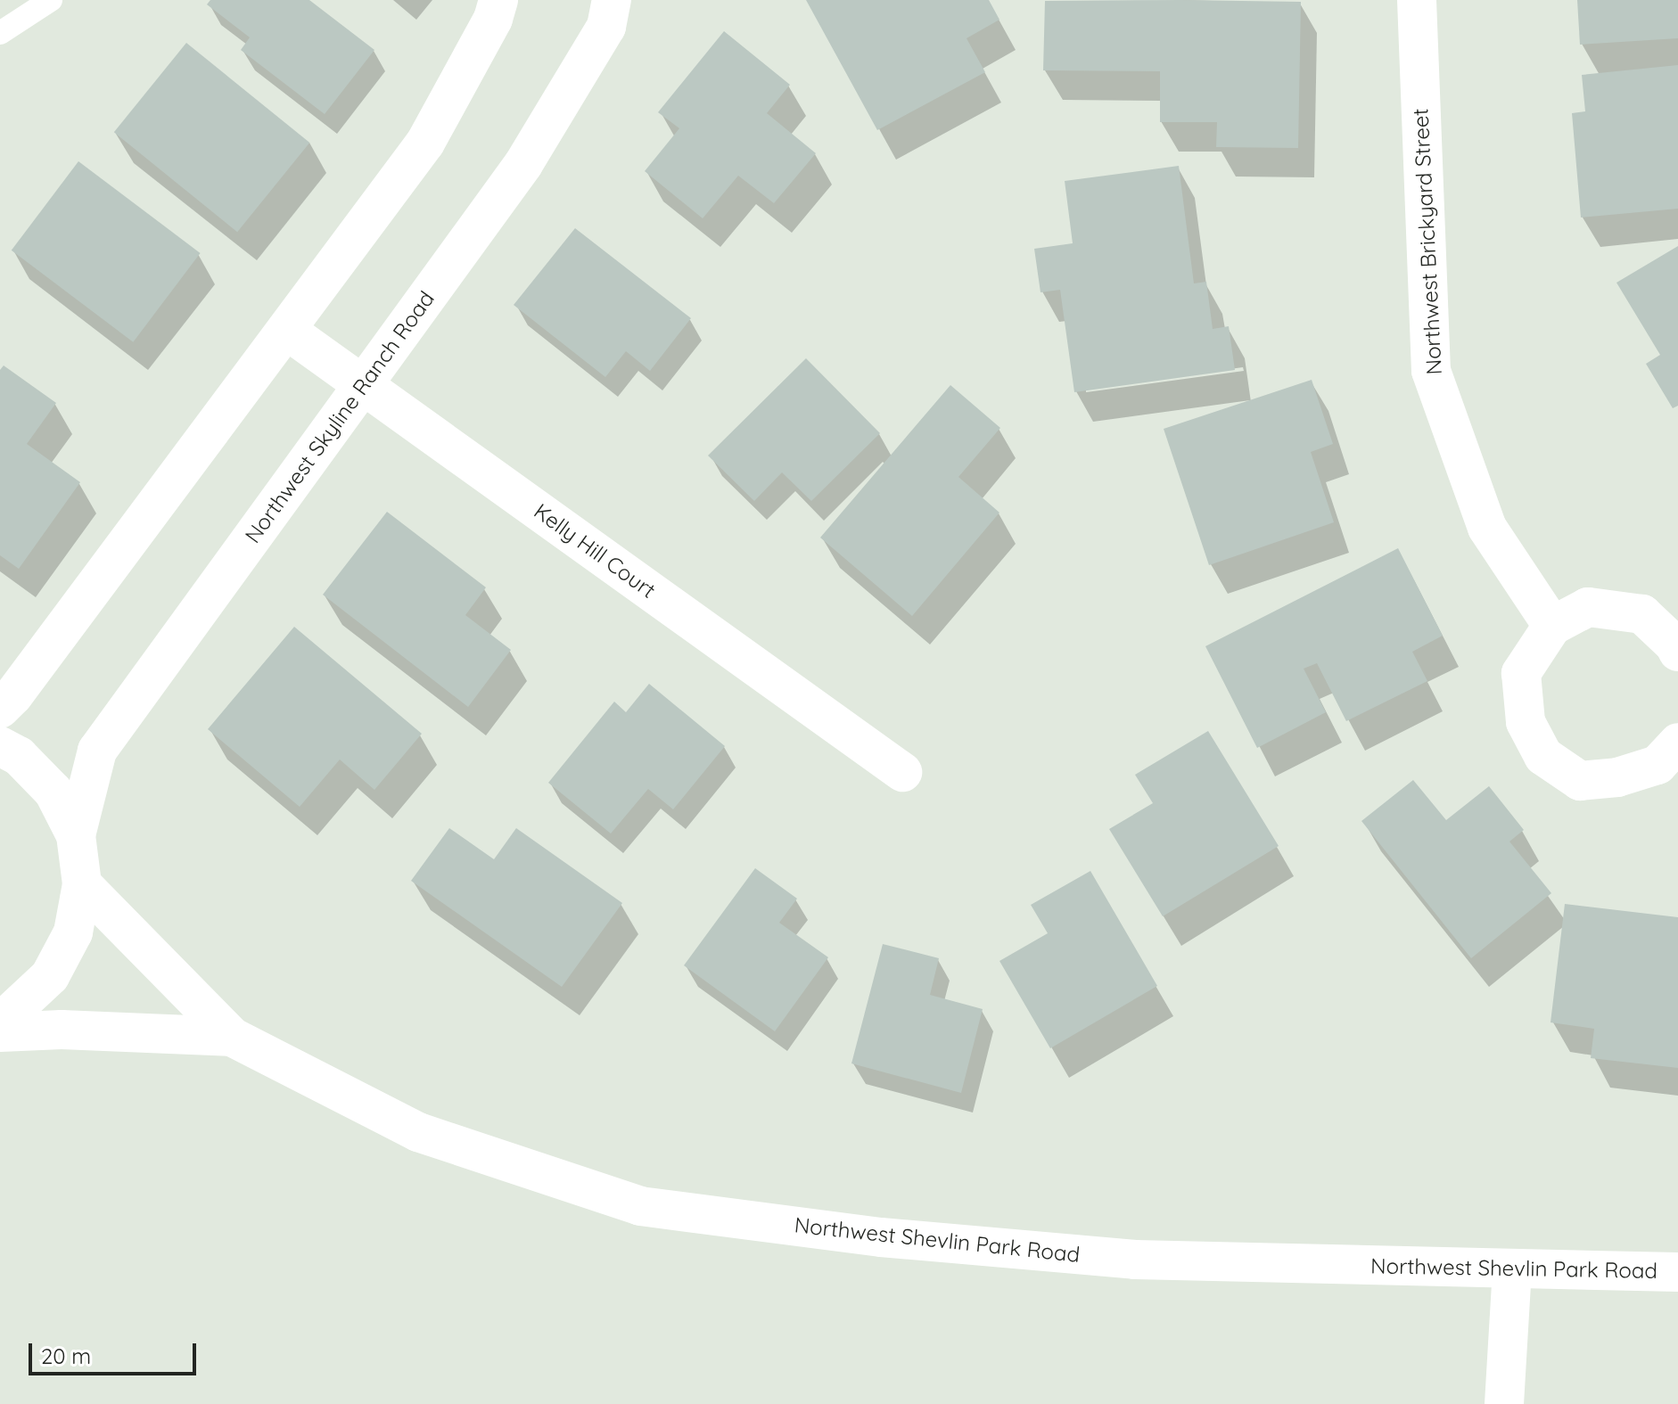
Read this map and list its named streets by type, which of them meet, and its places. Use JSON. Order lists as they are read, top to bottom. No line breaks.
{"streets":{"street":["Northwest Brickyard Street","Northwest Skyline Ranch Road","Kelly Hill Court","Northwest Shevlin Park Road"]},"crossings":[["Northwest Skyline Ranch Road","Kelly Hill Court"]],"scale_bar":"20 m"}
